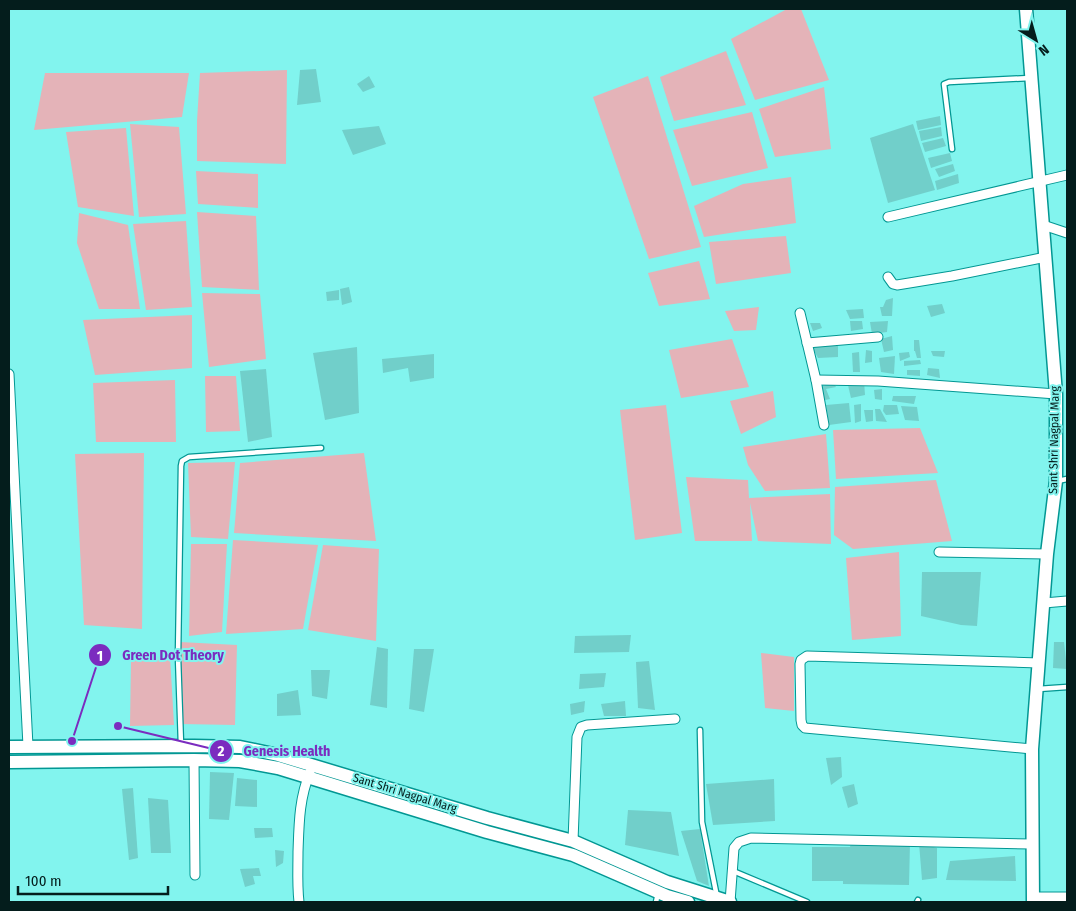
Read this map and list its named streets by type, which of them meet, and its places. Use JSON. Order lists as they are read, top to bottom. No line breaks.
{"streets":{"street":["Sant Shri Nagpal Marg"]},"places":["Genesis Health","Green Dot Theory"],"scale_bar":"100 m","north":"bottom right"}
